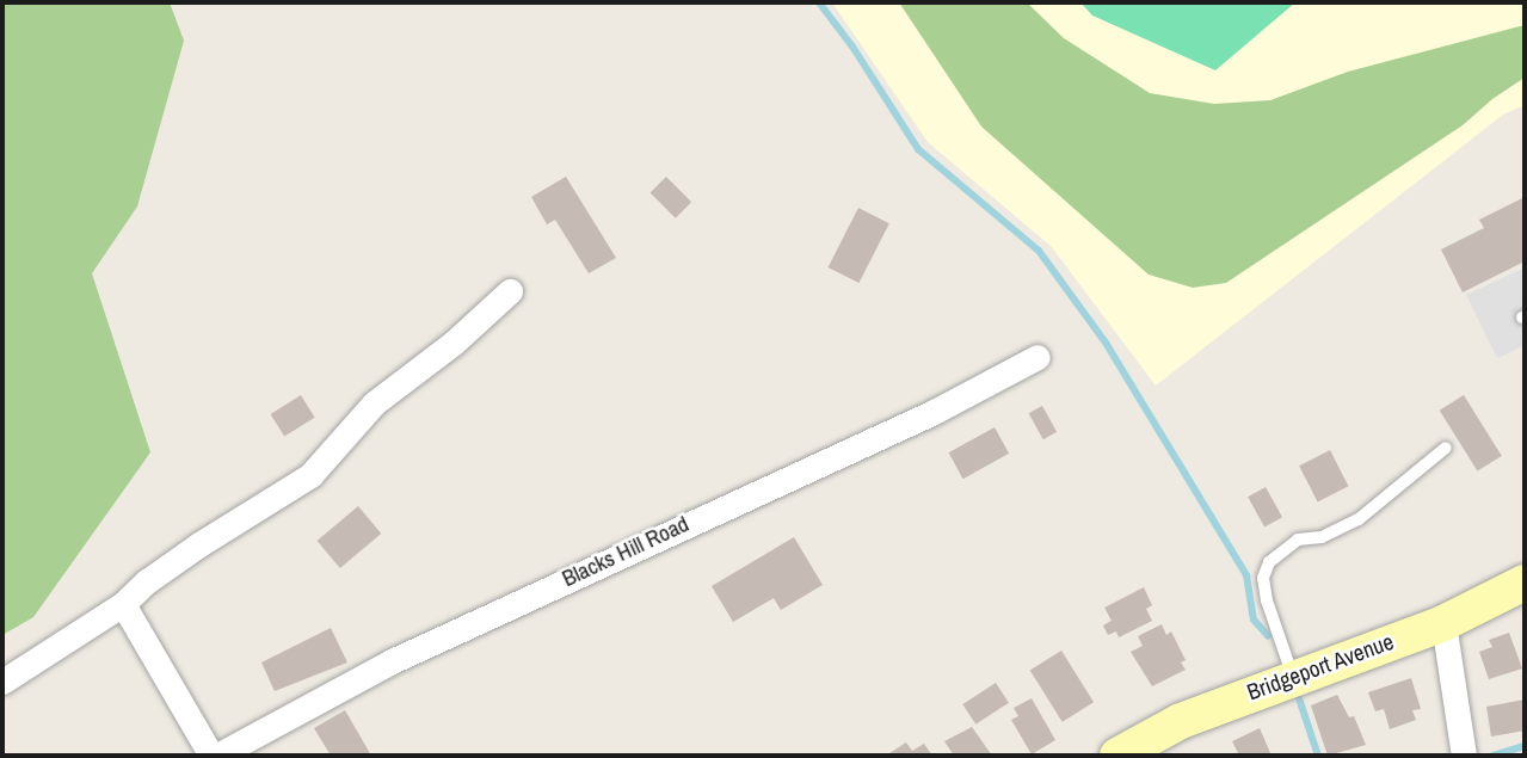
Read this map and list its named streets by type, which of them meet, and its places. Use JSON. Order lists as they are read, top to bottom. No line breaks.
{"streets":{"main road":["Bridgeport Avenue"],"street":["Blacks Hill Road"]}}
